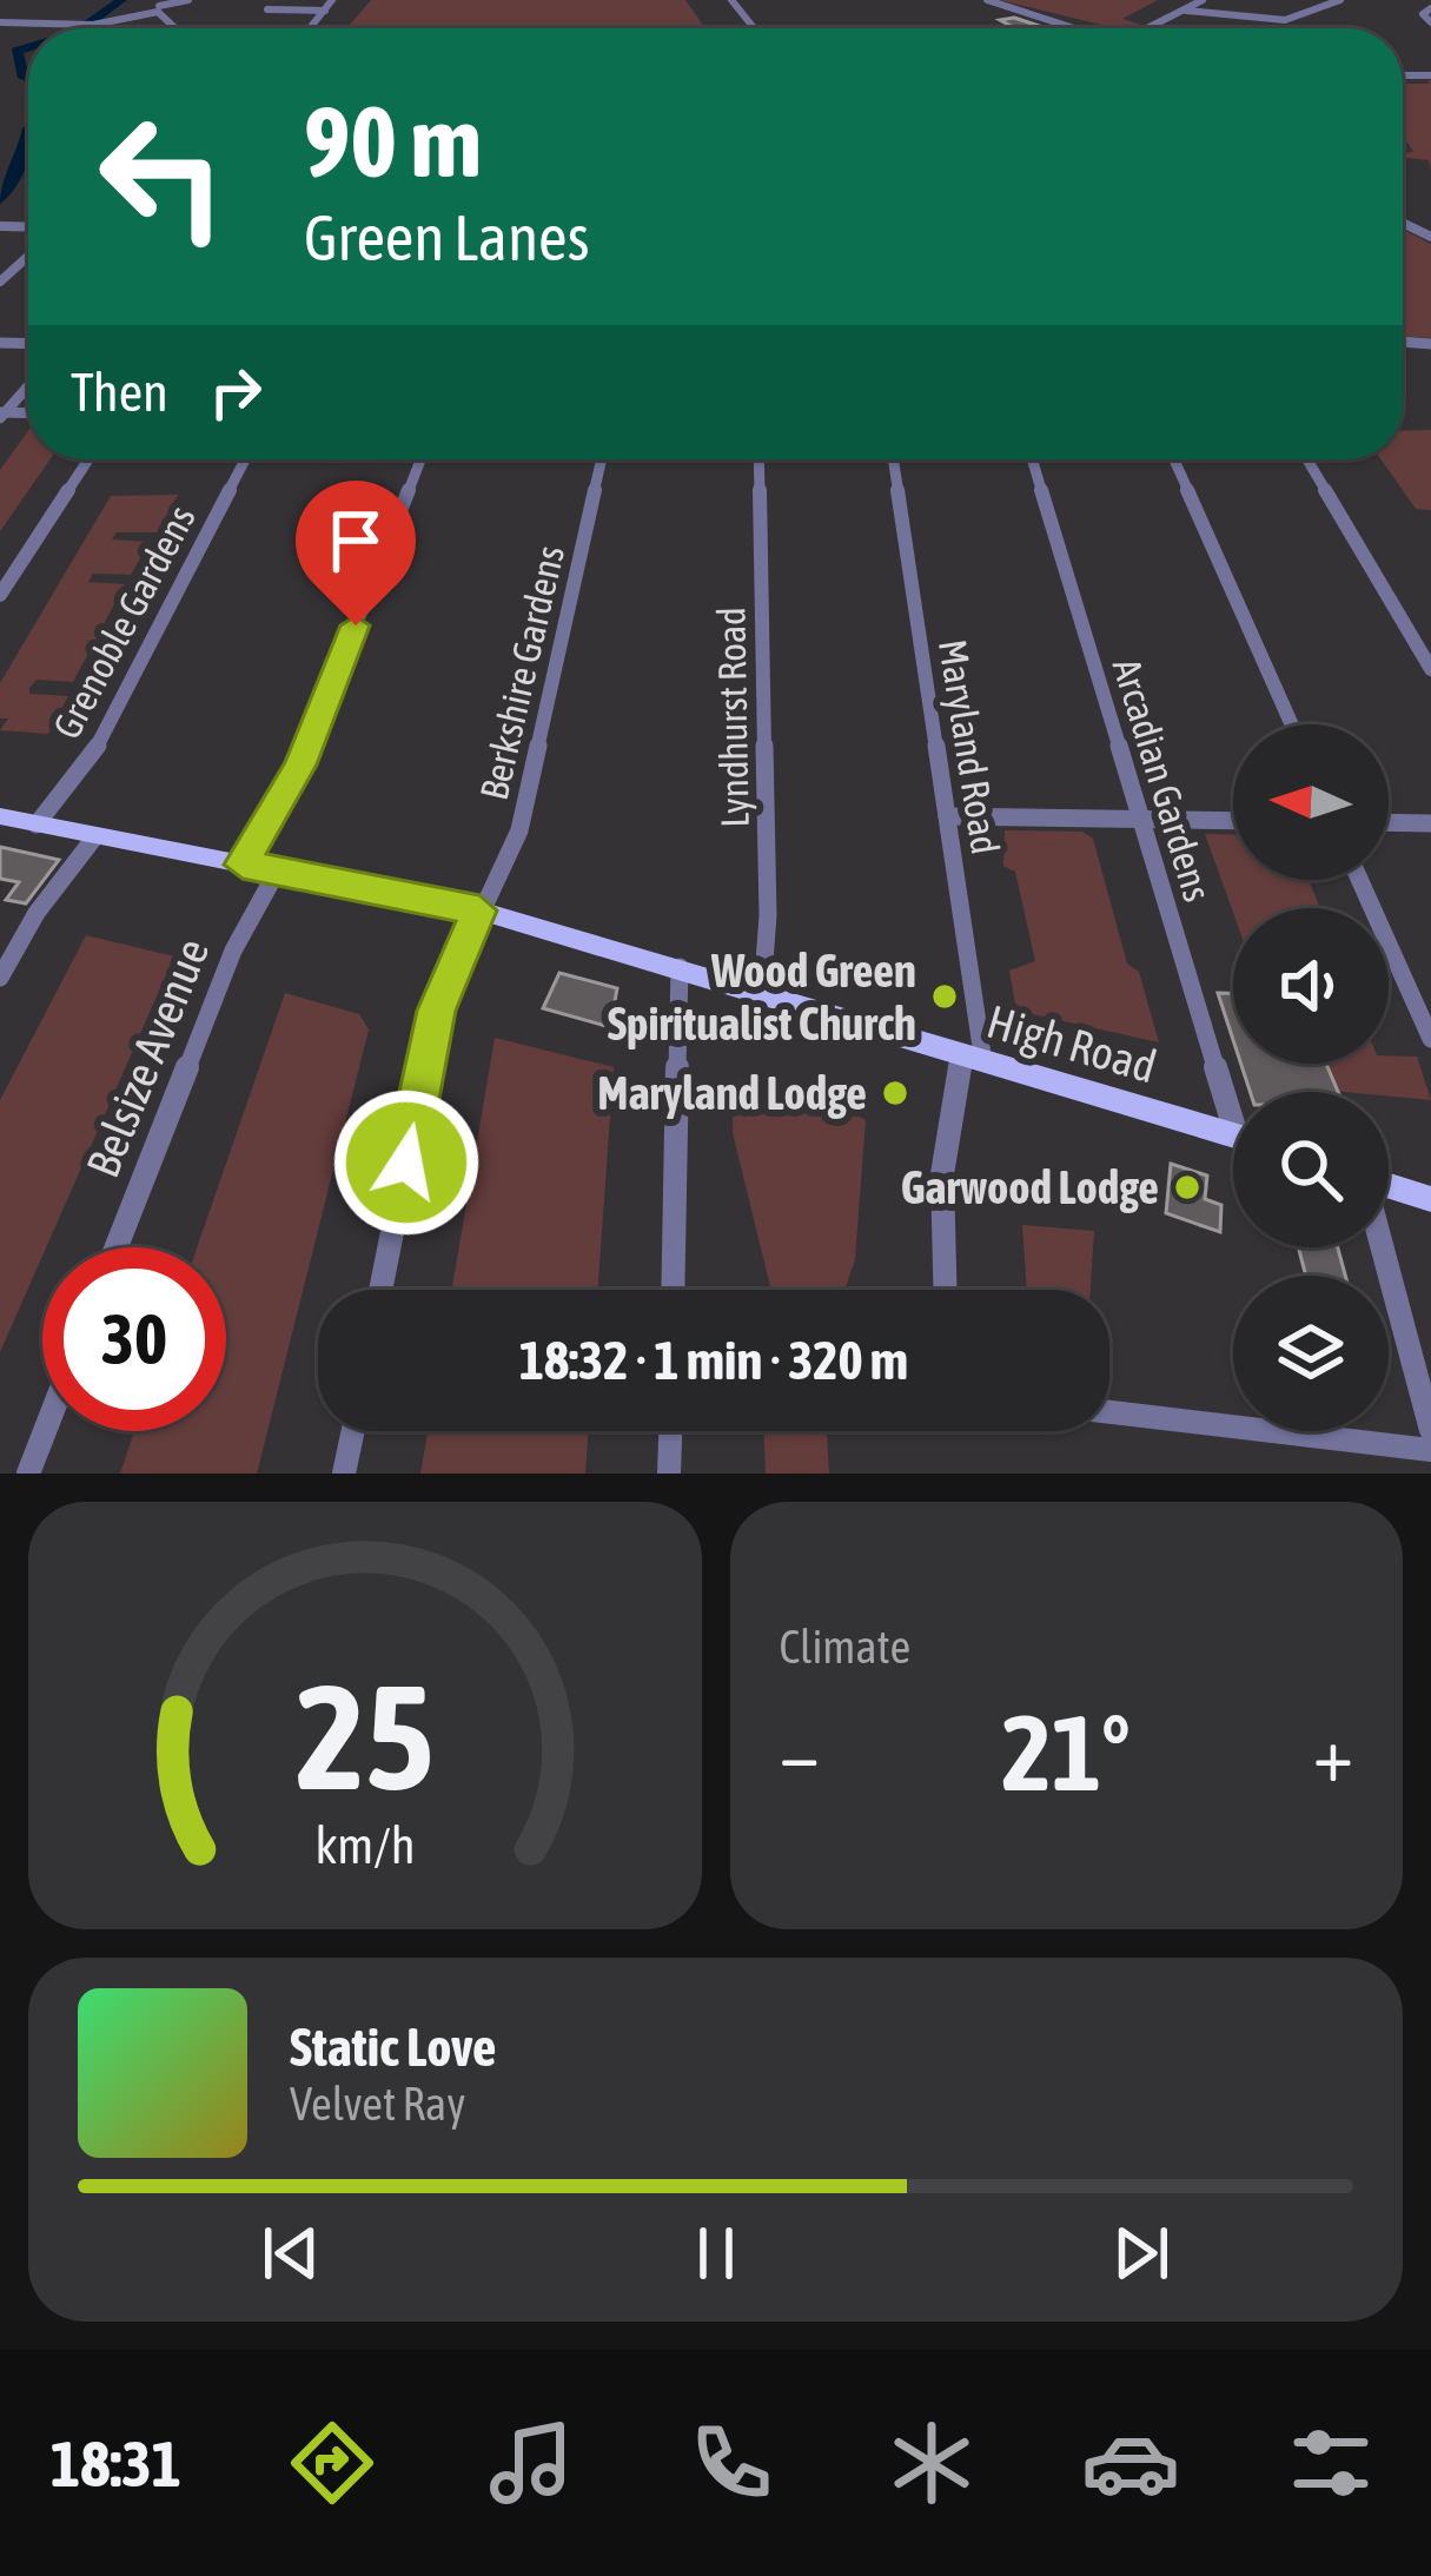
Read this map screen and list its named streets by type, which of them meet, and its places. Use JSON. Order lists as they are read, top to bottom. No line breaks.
{"streets":{"main road":["High Road"],"street":["Grenoble Gardens","Berkshire Gardens","Lyndhurst Road","Maryland Road","Arcadian Gardens","Belsize Avenue"]},"crossings":[["Grenoble Gardens","High Road"],["Berkshire Gardens","High Road"],["Lyndhurst Road","High Road"],["Maryland Road","High Road"],["High Road","Belsize Avenue"]],"places":["Wood Green Spiritualist Church","Maryland Lodge","Garwood Lodge"],"north":"left","page":{"turn":["90 m","Green Lanes"],"then":"Then","limit":"30","trip":"18:32 · 1 min · 320 m","tile":"Climate","heat":["−","21°","+"],"song":["Static Love","Velvet Ray"],"tabs":"18:31","gauge":["25","km/h"]}}
